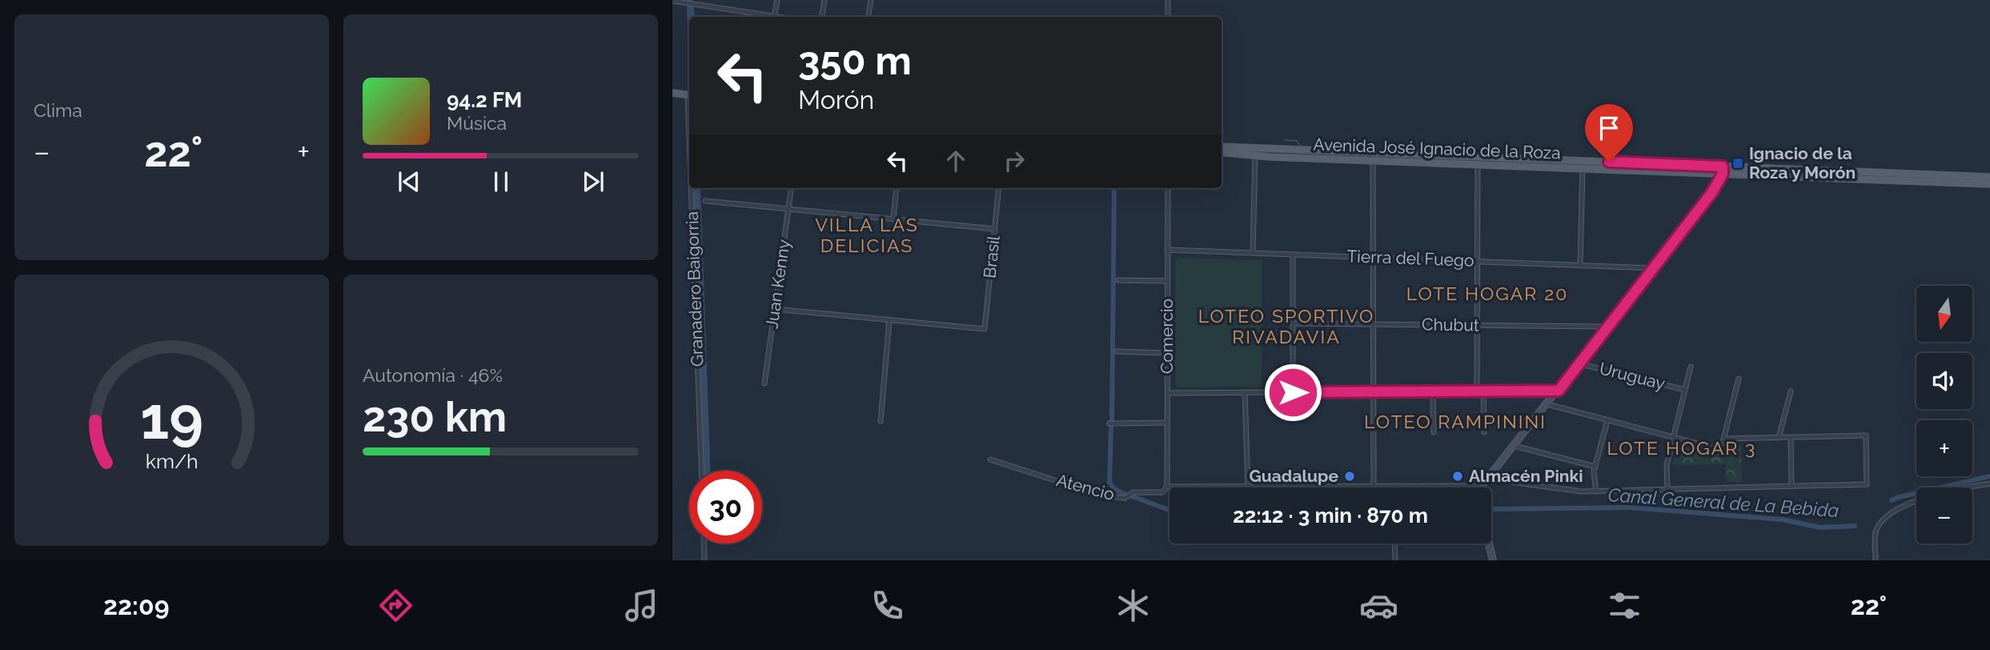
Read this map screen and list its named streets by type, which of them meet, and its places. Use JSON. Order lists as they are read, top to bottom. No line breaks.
{"streets":{"main road":["Avenida José Ignacio de la Roza"],"street":["Brasil","Tierra del Fuego","Juan Kenny","Granadero Baigorria","Chubut","Comercio","Uruguay","Atencio"]},"crossings":[["Tierra del Fuego","Comercio"],["Comercio","Atencio"]],"districts":["VILLA LAS DELICIAS","LOTE HOGAR 20","LOTEO SPORTIVO RIVADAVIA","LOTEO RAMPININI","LOTE HOGAR 3"],"water":["Canal General de La Bebida"],"places":{"transit":["Ignacio de la Roza y Morón"],"other":["Guadalupe","Almacén Pinki"]},"north":"bottom","page":{"tile":["Clima",["Autonomía · 46%","230 km"]],"turn":["350 m","Morón"],"song":["94.2 FM","Música"],"heat":["−","22°","+"],"map_buttons":["+","−"],"limit":"30","trip":"22:12 · 3 min · 870 m","tabs":["22:09","22°"],"gauge":["19","km/h"]}}
